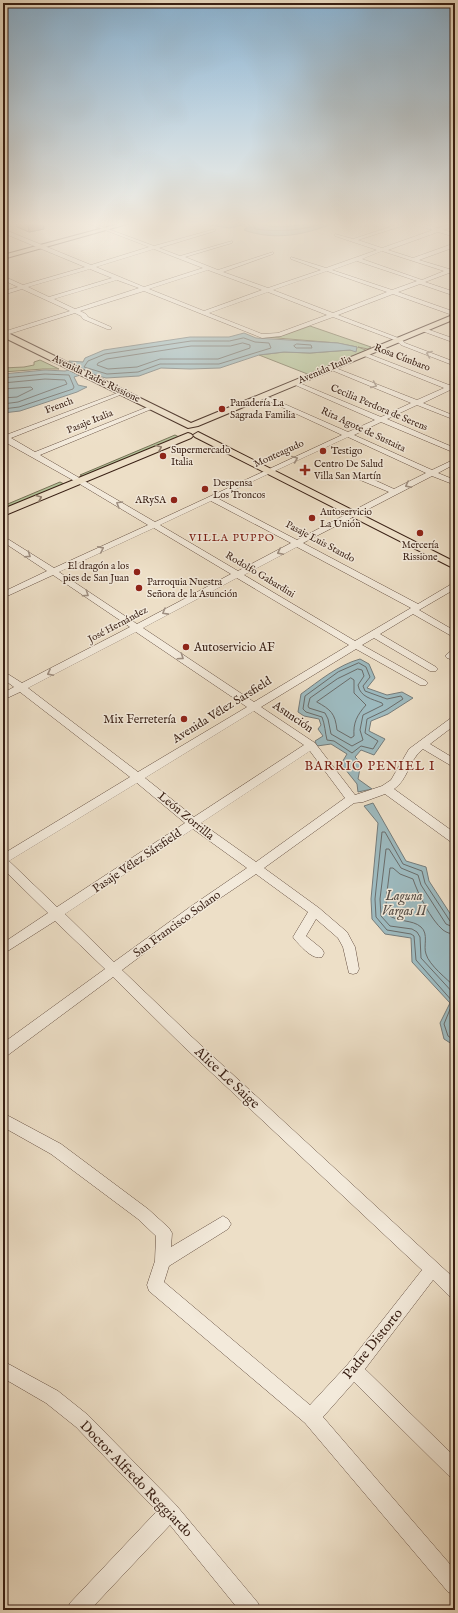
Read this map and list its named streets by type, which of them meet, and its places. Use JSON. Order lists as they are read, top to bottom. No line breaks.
{"streets":{"main road":["Avenida Italia","Avenida Padre Rissione"],"street":["Rosa Címbaro","French","Cecilia Perdora de Serens","Pasaje Italia","Rita Agote de Sustaita","Monteagudo","Pasaje Luis Stando","Rodolfo Gabardini","José Hernández","Avenida Vélez Sarsfield","Asunción","León Zorrilla","Pasaje Vélez Sársfield","San Francisco Solano","Alice Le Saige","Padre Distorto","Doctor Alfredo Reggiardo"]},"crossings":[["Rosa Címbaro","Avenida Italia"],["Rosa Címbaro","Monteagudo"],["Avenida Italia","Avenida Padre Rissione"],["Avenida Italia","Cecilia Perdora de Serens"],["Avenida Italia","Rita Agote de Sustaita"],["Avenida Italia","Rodolfo Gabardini"],["Avenida Padre Rissione","French"],["Avenida Padre Rissione","Pasaje Italia"],["Avenida Padre Rissione","Monteagudo"],["Avenida Padre Rissione","José Hernández"],["French","Rodolfo Gabardini"],["Cecilia Perdora de Serens","Monteagudo"],["Pasaje Italia","Rodolfo Gabardini"],["Rita Agote de Sustaita","Monteagudo"],["Rita Agote de Sustaita","José Hernández"],["Monteagudo","Pasaje Luis Stando"],["Monteagudo","Rodolfo Gabardini"],["Monteagudo","Asunción"],["Pasaje Luis Stando","José Hernández"],["Pasaje Luis Stando","Avenida Vélez Sarsfield"],["Rodolfo Gabardini","José Hernández"],["Rodolfo Gabardini","Avenida Vélez Sarsfield"],["José Hernández","Asunción"],["José Hernández","León Zorrilla"],["Avenida Vélez Sarsfield","Asunción"],["Avenida Vélez Sarsfield","León Zorrilla"],["Avenida Vélez Sarsfield","Alice Le Saige"],["Asunción","Pasaje Vélez Sársfield"],["Asunción","San Francisco Solano"],["León Zorrilla","Pasaje Vélez Sársfield"],["León Zorrilla","San Francisco Solano"],["Pasaje Vélez Sársfield","Alice Le Saige"],["San Francisco Solano","Alice Le Saige"],["Alice Le Saige","Padre Distorto"]],"one_way":["Monteagudo","José Hernández","Asunción"],"districts":["VILLA PUPPO","BARRIO PENIEL I"],"water":["Laguna Vargas II"],"places":{"other":["Panadería La Sagrada Familia","Testigo","Supermercado Italia","Despensa Los Troncos","ARySA","Autoservicio La Unión","Mercería Rissione","El dragón a los pies de San Juan","Parroquia Nuestra Señora de la Asunción","Autoservicio AF","Mix Ferretería"],"health":["Centro De Salud Villa San Martín"]}}
